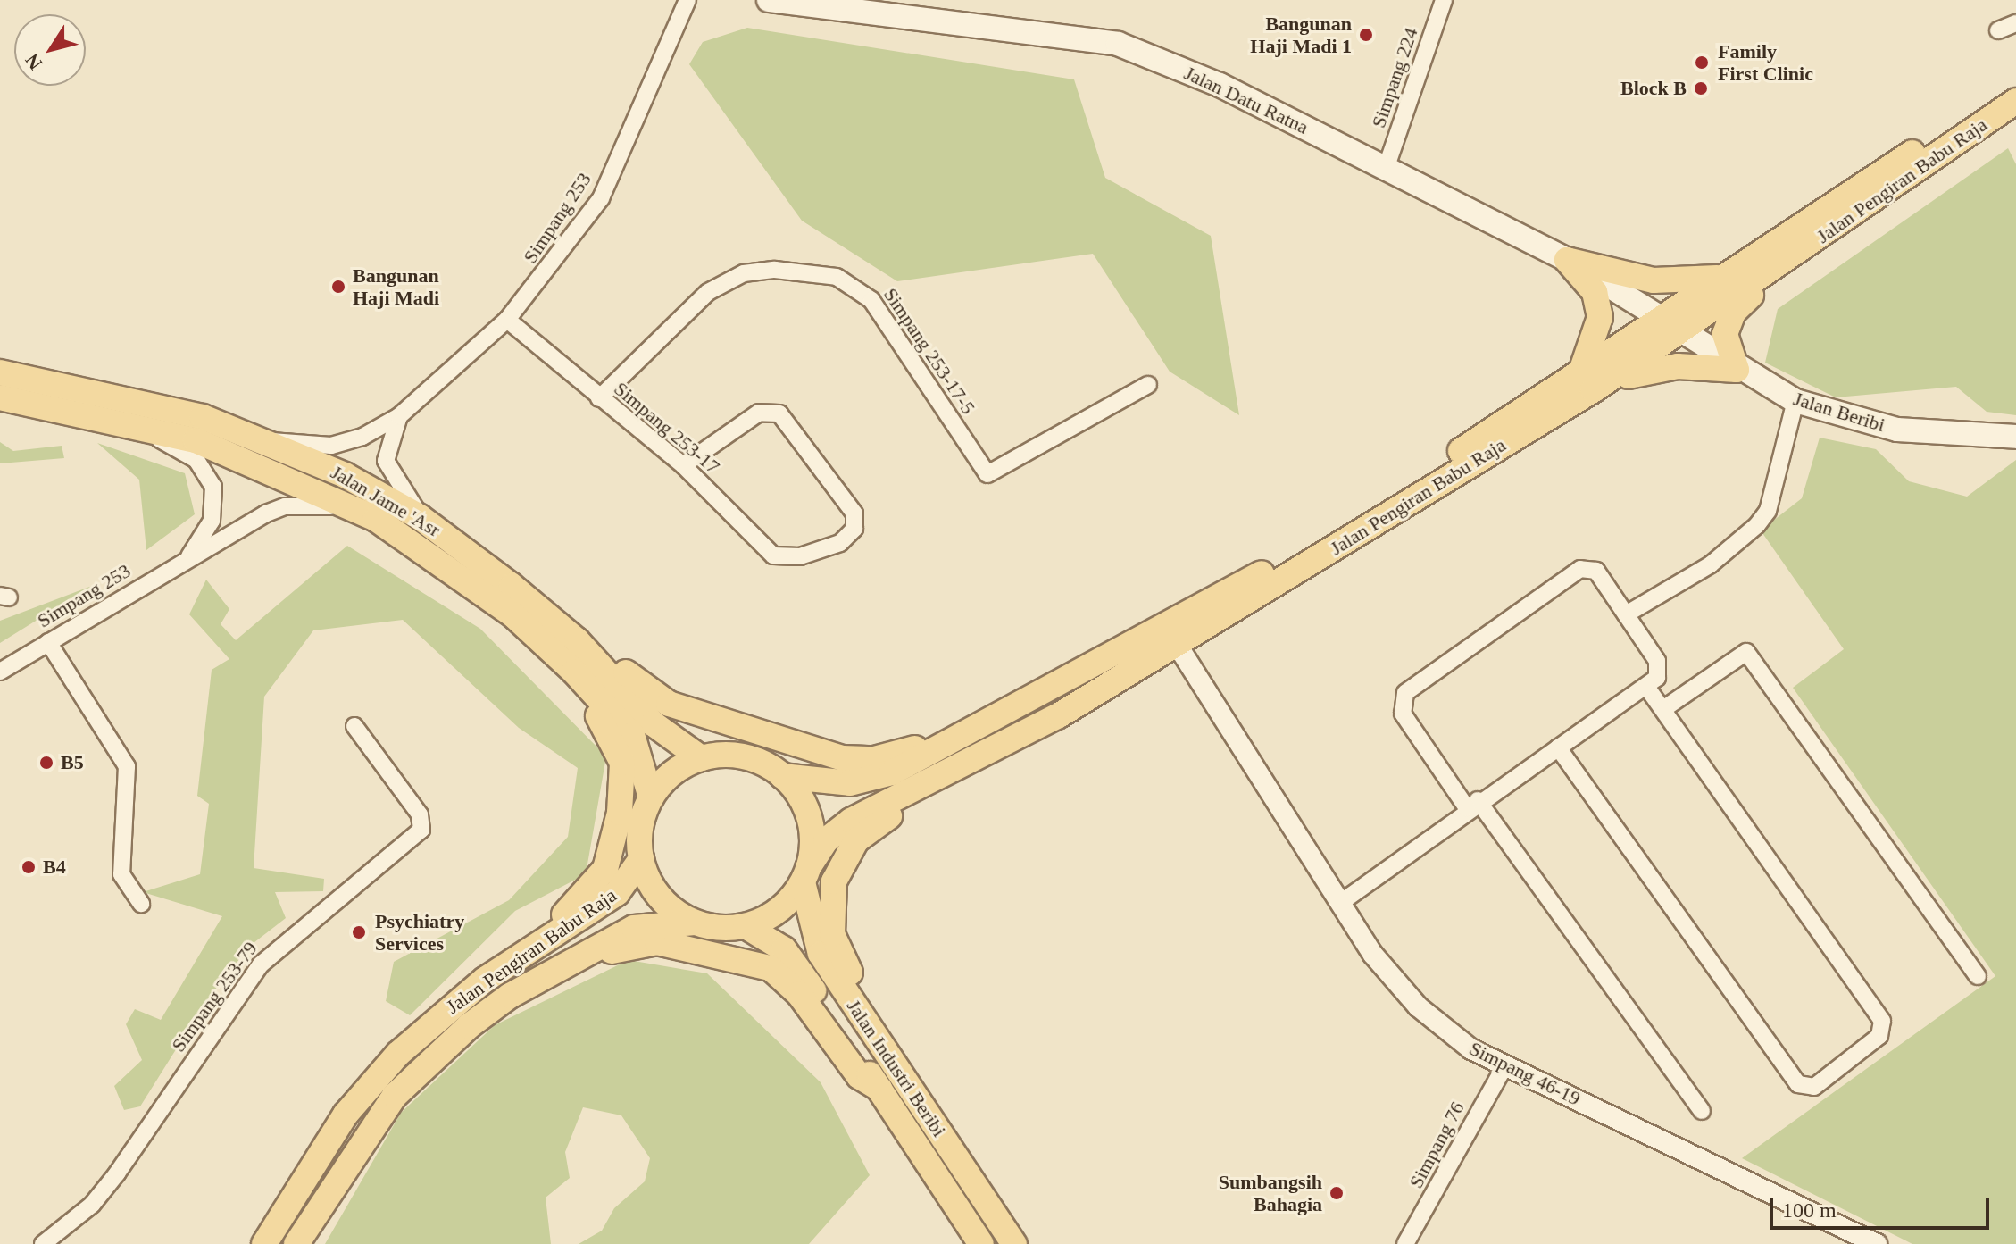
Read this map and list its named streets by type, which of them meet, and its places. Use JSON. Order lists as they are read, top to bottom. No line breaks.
{"streets":{"main road":["Jalan Datu Ratna","Jalan Pengiran Babu Raja","Jalan Beribi","Jalan Jame 'Asr","Jalan Industri Beribi"],"street":["Simpang 224","Simpang 253","Simpang 253-17-5","Simpang 253-17","Simpang 253-79","Simpang 46-19","Simpang 76"]},"crossings":[["Simpang 224","Jalan Datu Ratna"],["Jalan Datu Ratna","Jalan Pengiran Babu Raja"],["Jalan Datu Ratna","Jalan Beribi"],["Jalan Pengiran Babu Raja","Jalan Beribi"],["Jalan Pengiran Babu Raja","Jalan Jame 'Asr"],["Jalan Pengiran Babu Raja","Jalan Industri Beribi"],["Jalan Pengiran Babu Raja","Simpang 46-19"],["Simpang 253","Simpang 253-17"],["Simpang 253","Jalan Jame 'Asr"],["Simpang 253-17-5","Simpang 253-17"],["Jalan Jame 'Asr","Jalan Industri Beribi"],["Simpang 46-19","Simpang 76"]],"places":["Bangunan Haji Madi 1","Family First Clinic","Block B","Bangunan Haji Madi","B5","B4","Psychiatry Services","Sumbangsih Bahagia"],"scale_bar":"100 m","north":"bottom left"}
